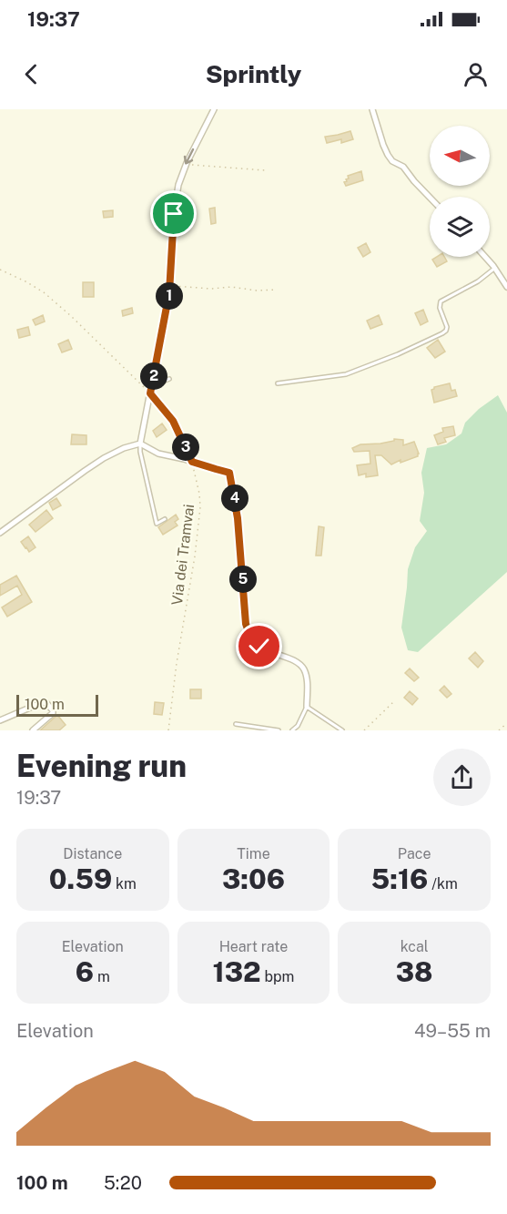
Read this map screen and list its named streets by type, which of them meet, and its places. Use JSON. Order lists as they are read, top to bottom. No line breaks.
{"streets":{"path":["Via dei Tramvai"]},"scale_bar":"100 m","north":"left","page":{"status":"19:37","header":"Sprintly","pins":["1","2","3","4","5"],"scale":"100 m","heading":["Evening run","19:37"],"stats":[["Distance","0.59 km"],["Time","3:06"],["Pace","5:16 /km"],["Elevation","6 m"],["Heart rate","132 bpm"],["kcal","38"]],"chart":["Elevation","49–55 m"],"list":[{"name":"100 m","note":"5:20"}]}}
